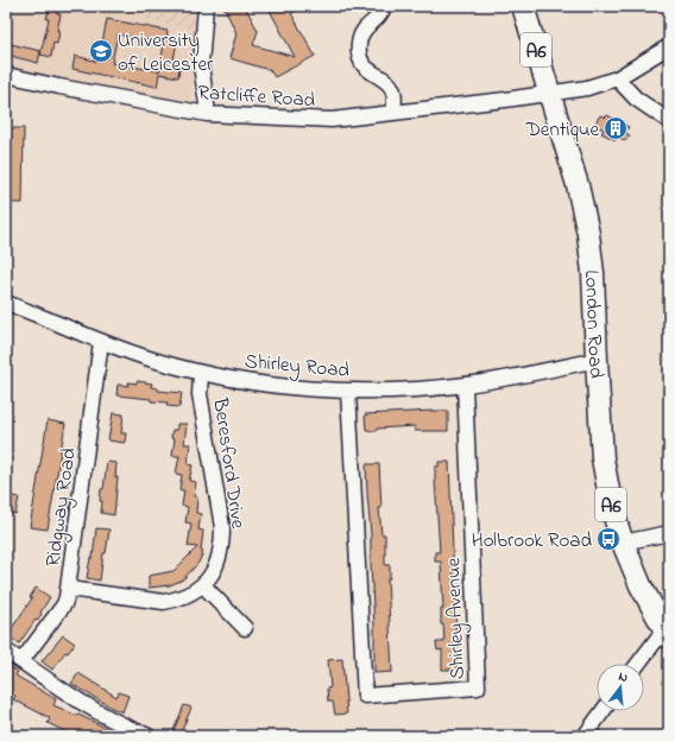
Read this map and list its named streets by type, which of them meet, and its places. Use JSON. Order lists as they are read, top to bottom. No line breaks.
{"streets":{"highway":["A6","London Road"],"street":["Ratcliffe Road","Shirley Road","Beresford Drive","Ridgway Road","Shirley Avenue"]},"crossings":[["Ratcliffe Road","London Road"],["London Road","Shirley Road"],["Shirley Road","Beresford Drive"],["Shirley Road","Ridgway Road"],["Shirley Road","Shirley Avenue"],["Beresford Drive","Ridgway Road"]],"places":{"school or university":["University of Leicester"],"building":["Dentique"],"bus stop":["Holbrook Road"]},"north":"top"}
